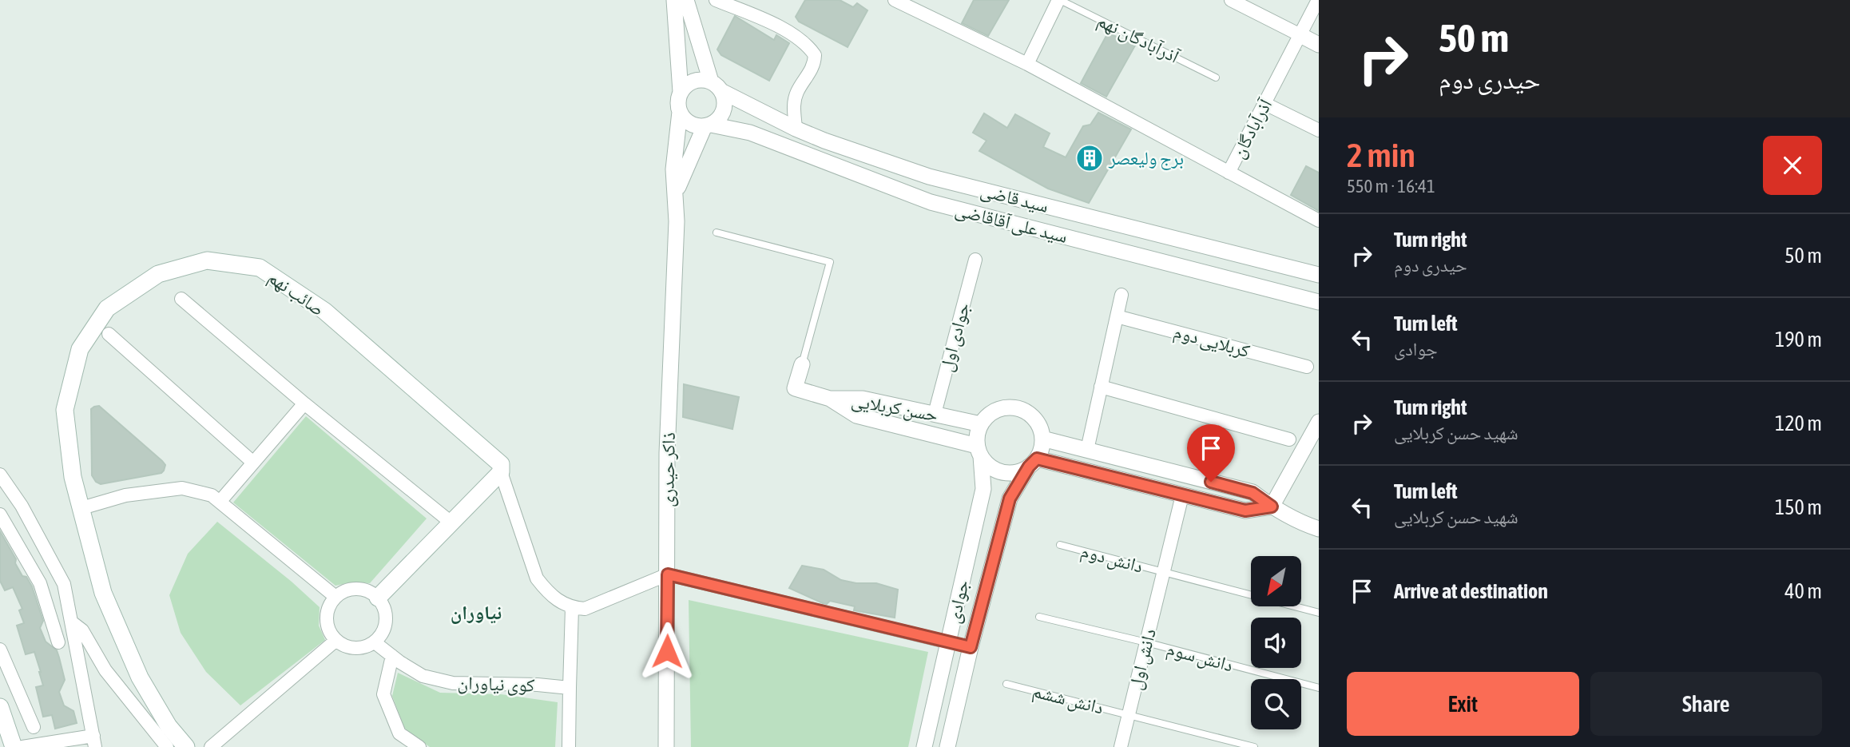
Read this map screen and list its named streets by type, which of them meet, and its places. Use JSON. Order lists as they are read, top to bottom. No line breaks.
{"streets":{"main road":["صائب نهم"],"street":["آذرآبادگان","سید قاضی","سید علی آقاقاضی","جوادی اول","کربلایی دوم","حسن کربلایی","ذاکر حیدری","جوادی","دانش اول","کوی نیاوران"],"lane":["آذرآبادگان نهم","دانش دوم","دانش سوم","دانش ششم"]},"crossings":[["سید قاضی","سید علی آقاقاضی"],["سید قاضی","ذاکر حیدری"],["سید علی آقاقاضی","ذاکر حیدری"],["جوادی اول","حسن کربلایی"],["حسن کربلایی","جوادی"],["دانش دوم","دانش اول"],["دانش سوم","دانش اول"],["دانش اول","دانش ششم"]],"districts":["نیاوران"],"places":{"building":["برج ولیعصر"]},"north":"bottom left","page":{"turn":["50 m","حیدری دوم"],"heading":["2 min","550 m · 16:41"],"list":[{"name":"Turn right","note":"حیدری دوم","value":"50 m"},{"name":"Turn left","note":"جوادی","value":"190 m"},{"name":"Turn right","note":"شهید حسن کربلایی","value":"120 m"},{"name":"Turn left","note":"شهید حسن کربلایی","value":"150 m"},{"name":"Arrive at destination","value":"40 m"}],"buttons":["Exit","Share"]}}
